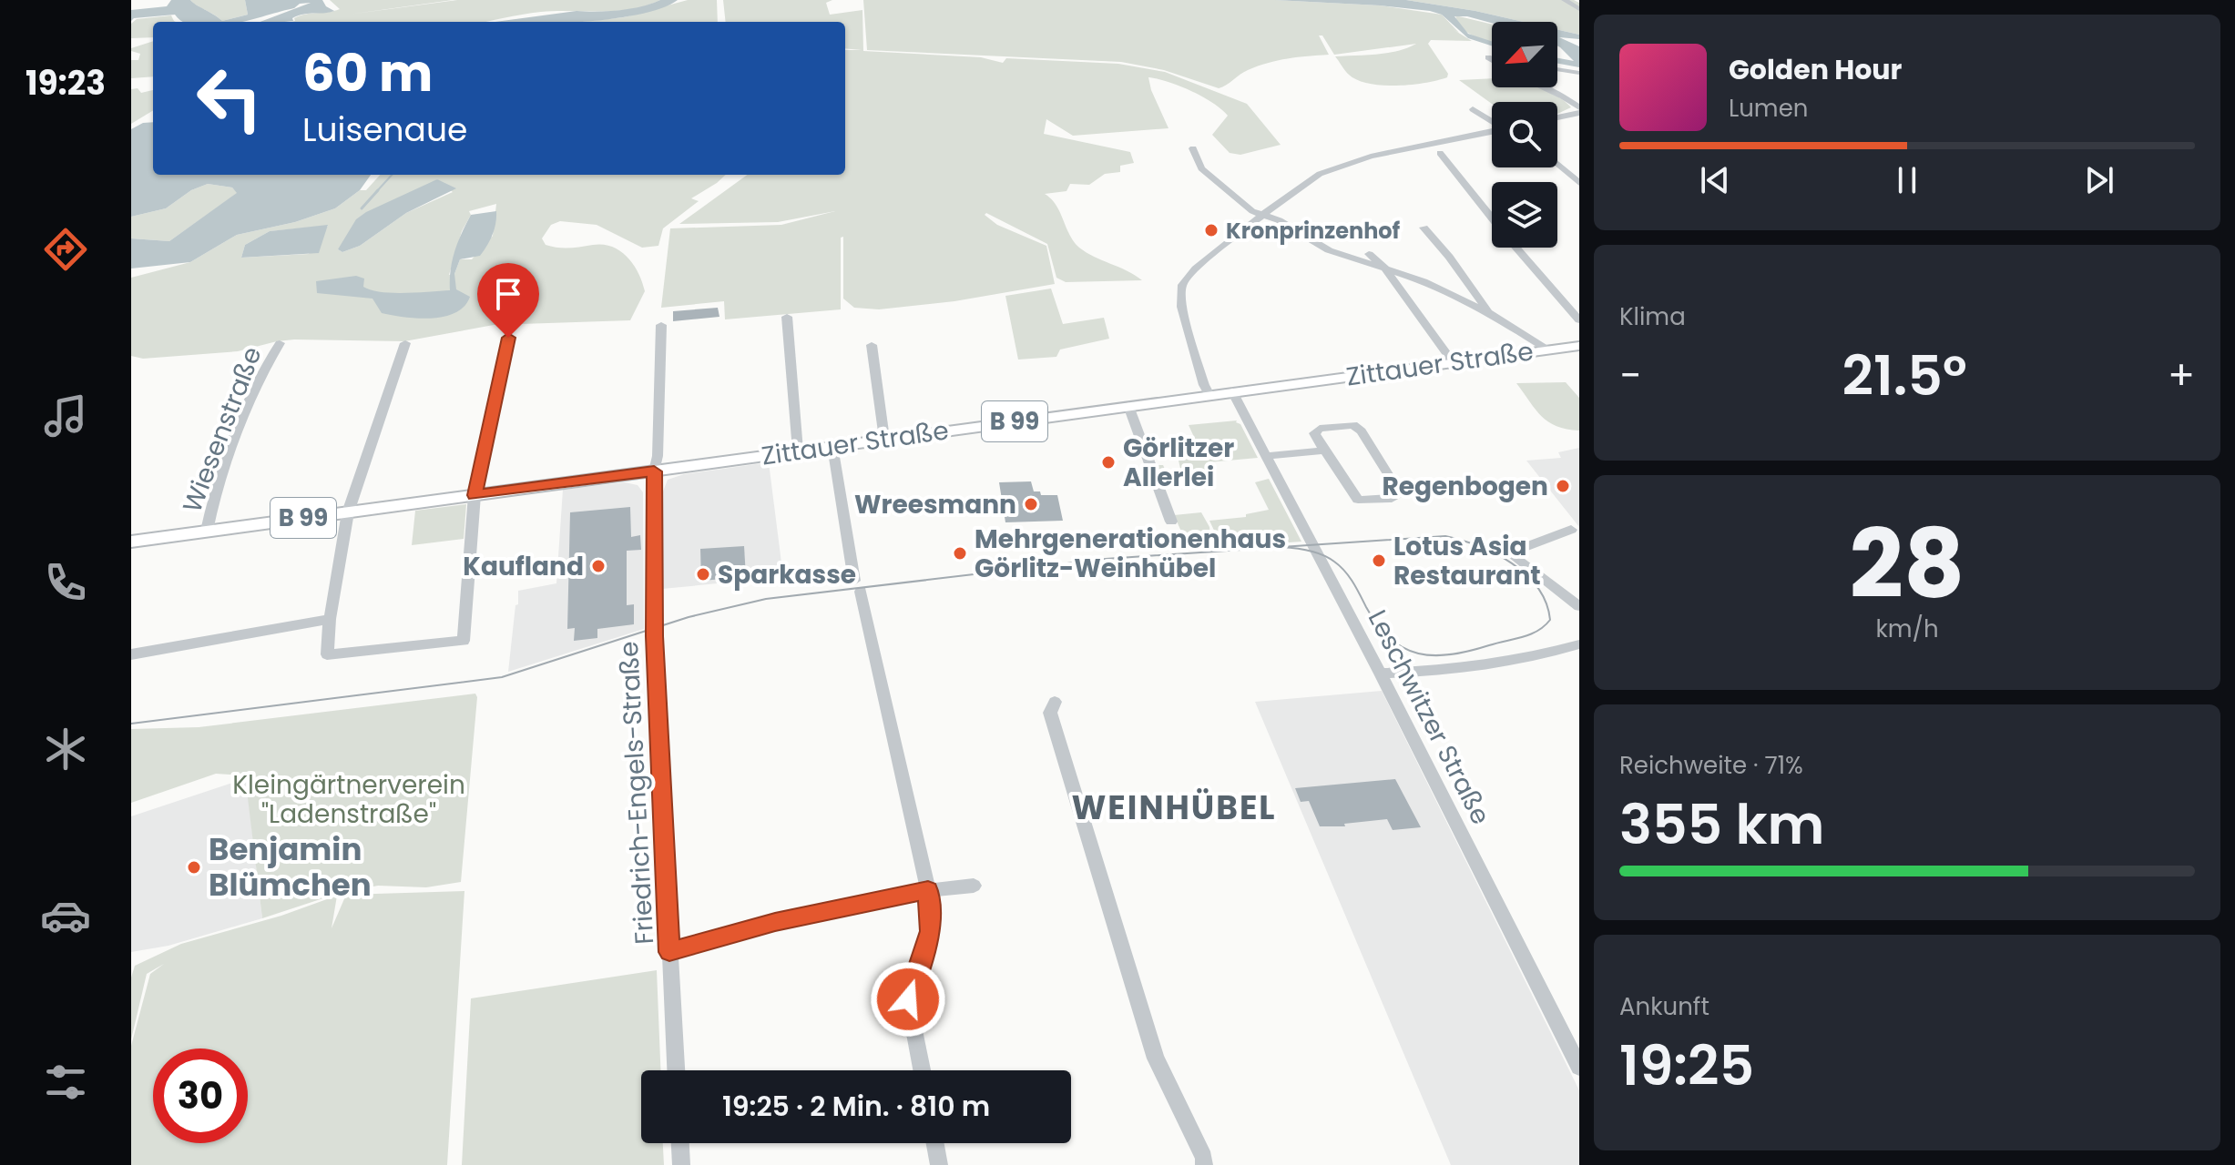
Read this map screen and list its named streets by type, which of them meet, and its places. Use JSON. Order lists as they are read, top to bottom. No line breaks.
{"streets":{"main road":["Zittauer Straße","B 99"],"street":["Wiesenstraße","Leschwitzer Straße","Friedrich-Engels-Straße"]},"crossings":[["Zittauer Straße","Wiesenstraße"],["Zittauer Straße","Leschwitzer Straße"],["Zittauer Straße","Friedrich-Engels-Straße"]],"districts":["WEINHÜBEL"],"parks":["Kleingärtnerverein \"Ladenstraße\""],"places":["Kronprinzenhof","Görlitzer Allerlei","Regenbogen","Wreesmann","Mehrgenerationenhaus Görlitz-Weinhübel","Lotus Asia Restaurant","Kaufland","Sparkasse","Benjamin Blümchen"],"north":"bottom left","page":{"tabs":"19:23","turn":["60 m","Luisenaue"],"song":["Golden Hour","Lumen"],"tile":["Klima",["28","km/h"],["Reichweite · 71%","355 km"],["Ankunft","19:25"]],"heat":["−","21.5°","+"],"limit":"30","trip":"19:25 · 2 Min. · 810 m"}}
